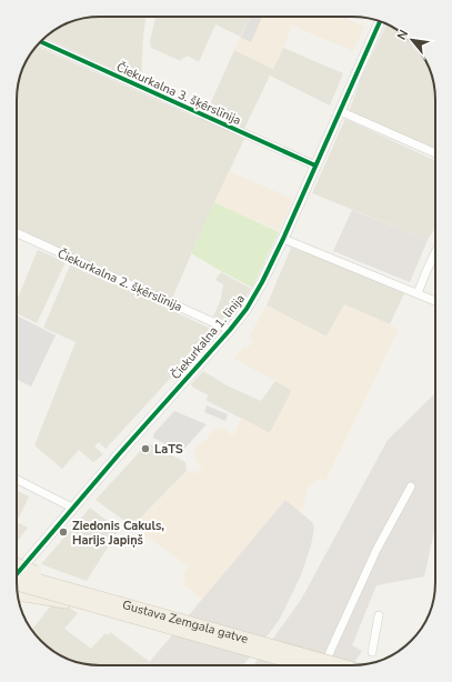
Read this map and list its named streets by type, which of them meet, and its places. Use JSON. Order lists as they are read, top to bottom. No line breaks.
{"streets":{"main road":["Gustava Zemgala gatve"],"street":["Čiekurkalna 3. šķērslīnija","Čiekurkalna 2. šķērslīnija","Čiekurkalna 1. līnija"]},"crossings":[["Čiekurkalna 3. šķērslīnija","Čiekurkalna 1. līnija"],["Čiekurkalna 2. šķērslīnija","Čiekurkalna 1. līnija"]],"places":["LaTS","Ziedonis Cakuls, Harijs Japiņš"],"north":"top left"}
